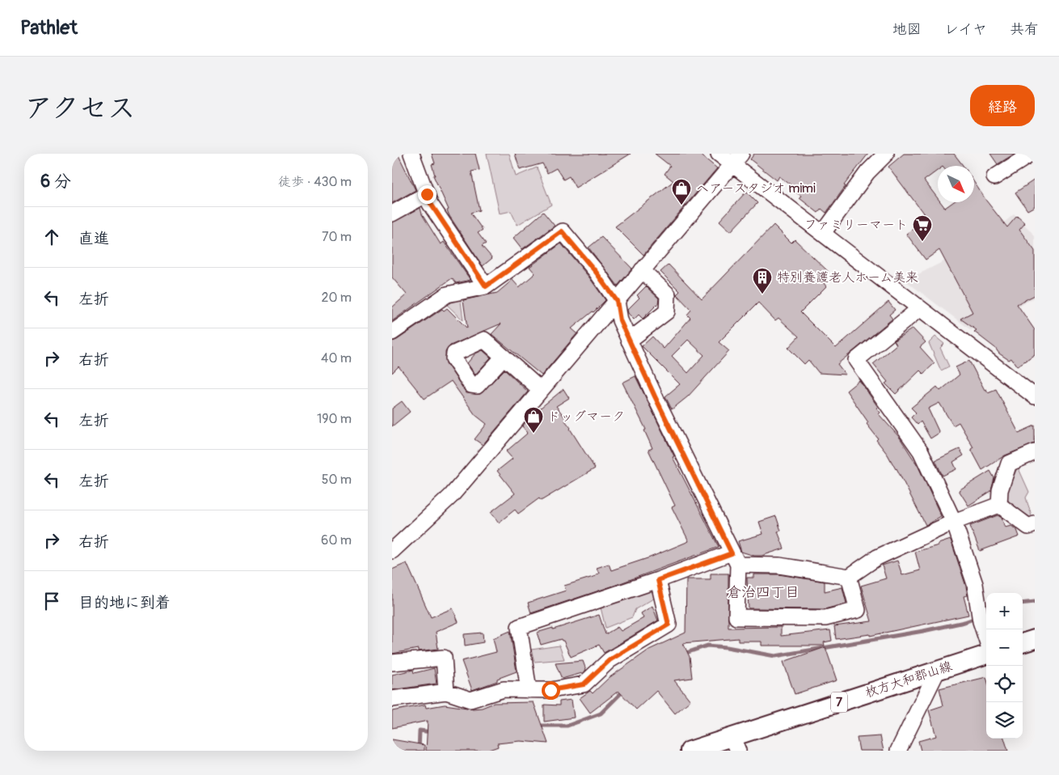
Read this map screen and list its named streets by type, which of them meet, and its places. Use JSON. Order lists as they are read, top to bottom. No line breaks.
{"streets":{"main road":["枚方大和郡山線","7"]},"districts":["倉治四丁目"],"places":{"shop":["ヘアースタジオ mimi","ドッグマーク"],"supermarket":["ファミリーマート"],"building":["特別養護老人ホーム美来"]},"north":"bottom right","page":{"header":"Pathlet","nav":["地図","レイヤ","共有"],"title":"アクセス","buttons":"経路","heading":["6 分","徒歩 · 430 m"],"list":[["直進","70 m"],["左折","20 m"],["右折","40 m"],["左折","190 m"],["左折","50 m"],["右折","60 m"],"目的地に到着"],"map_buttons":["+","−"]}}
